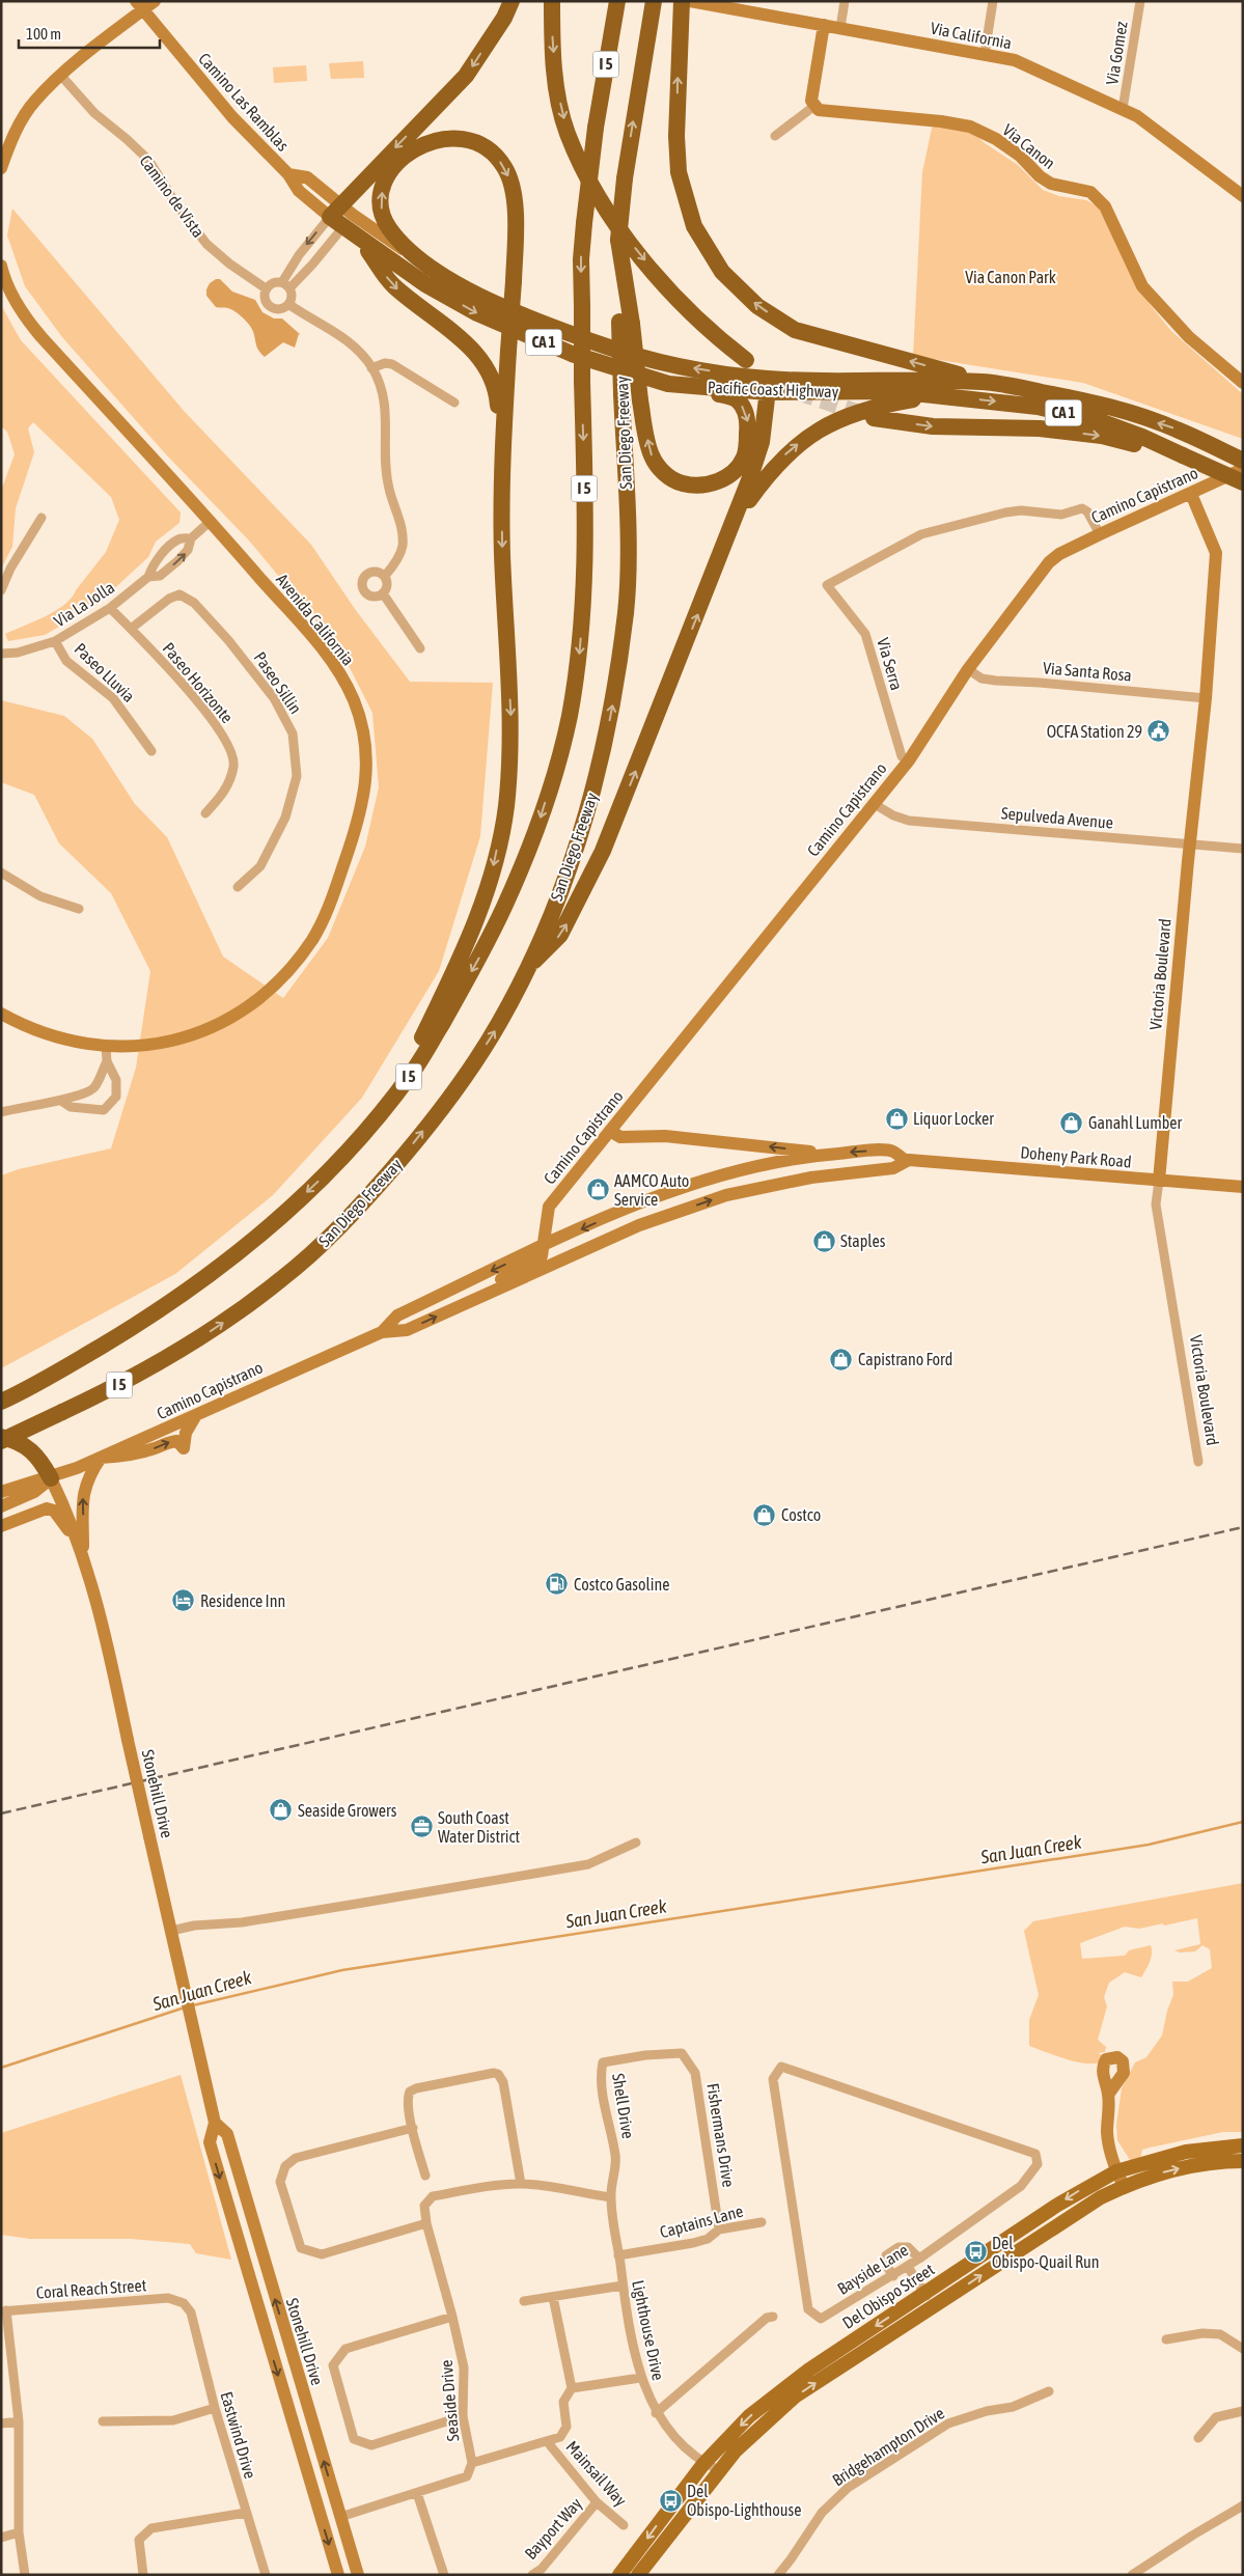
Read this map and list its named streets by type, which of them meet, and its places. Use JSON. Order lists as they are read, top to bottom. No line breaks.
{"streets":{"highway":["I 5","CA 1","Pacific Coast Highway","San Diego Freeway"],"main road":["Via California","Camino Las Ramblas","Via Canon","Camino Capistrano","Avenida California","Victoria Boulevard","Doheny Park Road","Stonehill Drive","Del Obispo Street"],"street":["Via Gomez","Camino de Vista","Via La Jolla","Via Serra","Via Santa Rosa","Paseo Lluvia","Paseo Horizonte","Paseo Sillin","Sepulveda Avenue","Shell Drive","Fishermans Drive","Captains Lane","Bayside Lane","Coral Reach Street","Lighthouse Drive","Seaside Drive","Eastwind Drive","Bridgehampton Drive","Mainsail Way","Bayport Way"]},"crossings":[["Via California","Via Gomez"],["Camino Las Ramblas","Pacific Coast Highway"],["Camino Capistrano","Via Serra"],["Camino Capistrano","Via Santa Rosa"],["Camino Capistrano","Sepulveda Avenue"],["Camino Capistrano","Victoria Boulevard"],["Camino Capistrano","Doheny Park Road"],["Camino Capistrano","Stonehill Drive"],["Via La Jolla","Avenida California"],["Via La Jolla","Paseo Lluvia"],["Via La Jolla","Paseo Horizonte"],["Via Santa Rosa","Victoria Boulevard"],["Paseo Horizonte","Paseo Sillin"],["Sepulveda Avenue","Victoria Boulevard"],["Victoria Boulevard","Doheny Park Road"],["Stonehill Drive","Seaside Drive"],["Shell Drive","Fishermans Drive"],["Shell Drive","Lighthouse Drive"],["Fishermans Drive","Captains Lane"],["Captains Lane","Lighthouse Drive"],["Coral Reach Street","Eastwind Drive"],["Del Obispo Street","Lighthouse Drive"],["Mainsail Way","Bayport Way"]],"water":["San Juan Creek"],"parks":["Via Canon Park"],"places":{"public building":["OCFA Station 29"],"shop":["Liquor Locker","Ganahl Lumber","AAMCO Auto Service","Staples","Capistrano Ford","Costco","Seaside Growers"],"fuel station":["Costco Gasoline"],"hotel":["Residence Inn"],"office":["South Coast Water District"],"bus stop":["Del Obispo-Quail Run","Del Obispo-Lighthouse"]},"scale_bar":"100 m"}
